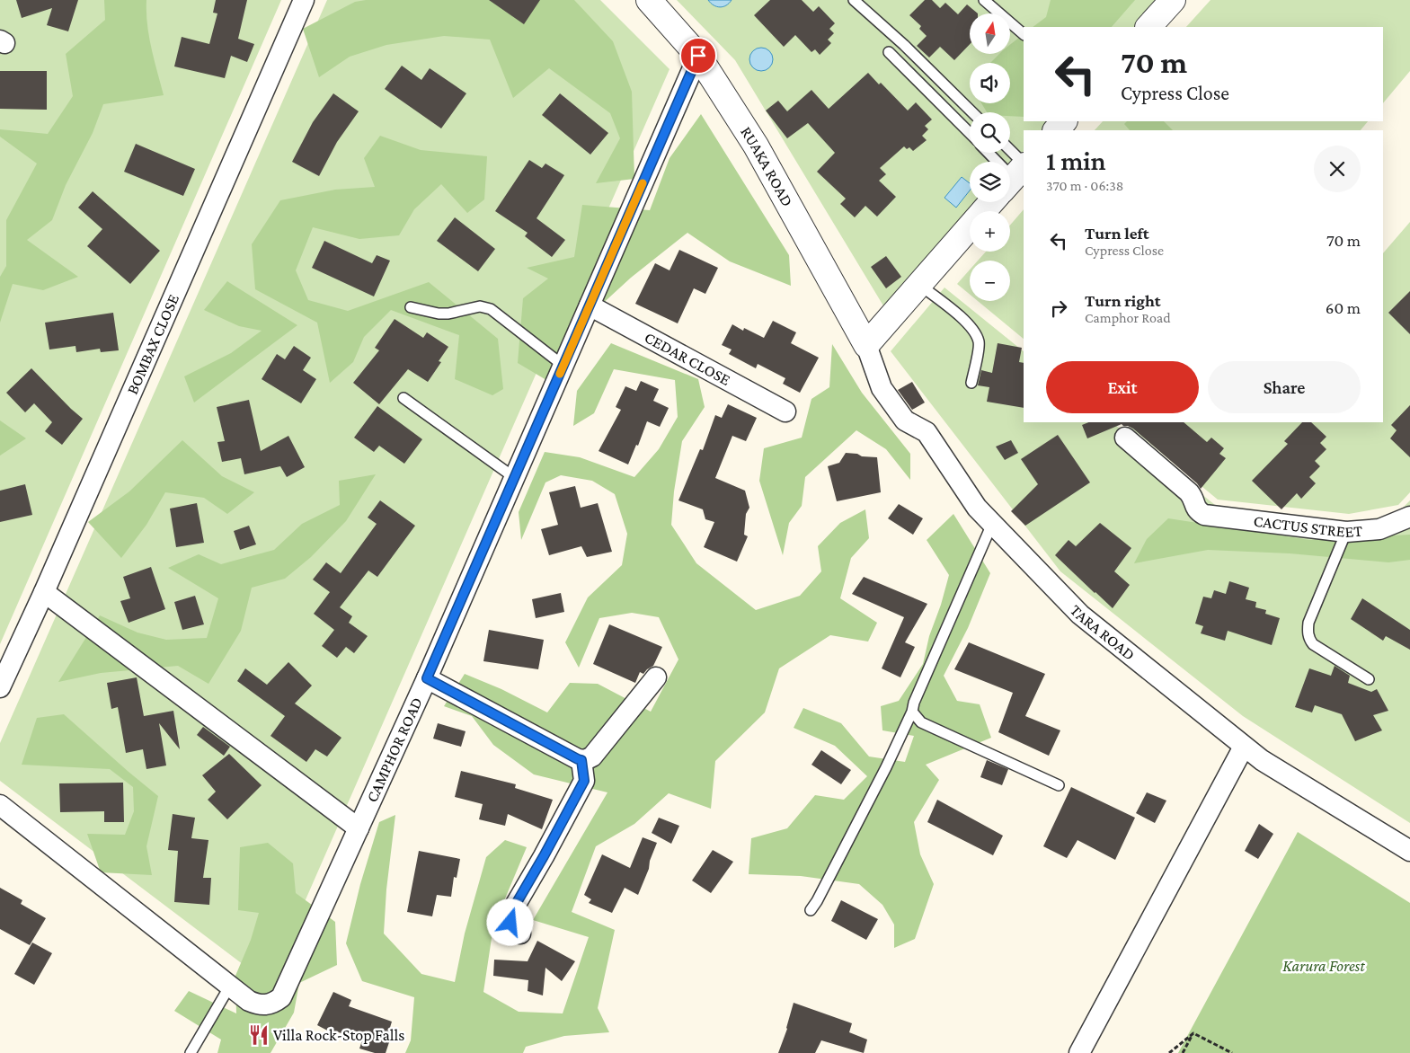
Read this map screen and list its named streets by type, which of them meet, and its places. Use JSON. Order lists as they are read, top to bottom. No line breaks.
{"streets":{"street":["RUAKA ROAD","BOMBAX CLOSE","CEDAR CLOSE","CACTUS STREET","TARA ROAD","CAMPHOR ROAD"]},"crossings":[["RUAKA ROAD","TARA ROAD"],["RUAKA ROAD","CAMPHOR ROAD"],["CEDAR CLOSE","CAMPHOR ROAD"]],"parks":["Karura Forest"],"places":{"restaurant":["Villa Rock-Stop Falls"]},"north":"top","page":{"map_buttons":["+","−"],"turn":["70 m","Cypress Close"],"heading":["1 min","370 m · 06:38"],"list":[{"name":"Turn left","note":"Cypress Close","value":"70 m"},{"name":"Turn right","note":"Camphor Road","value":"60 m"}],"buttons":["Exit","Share"]}}
